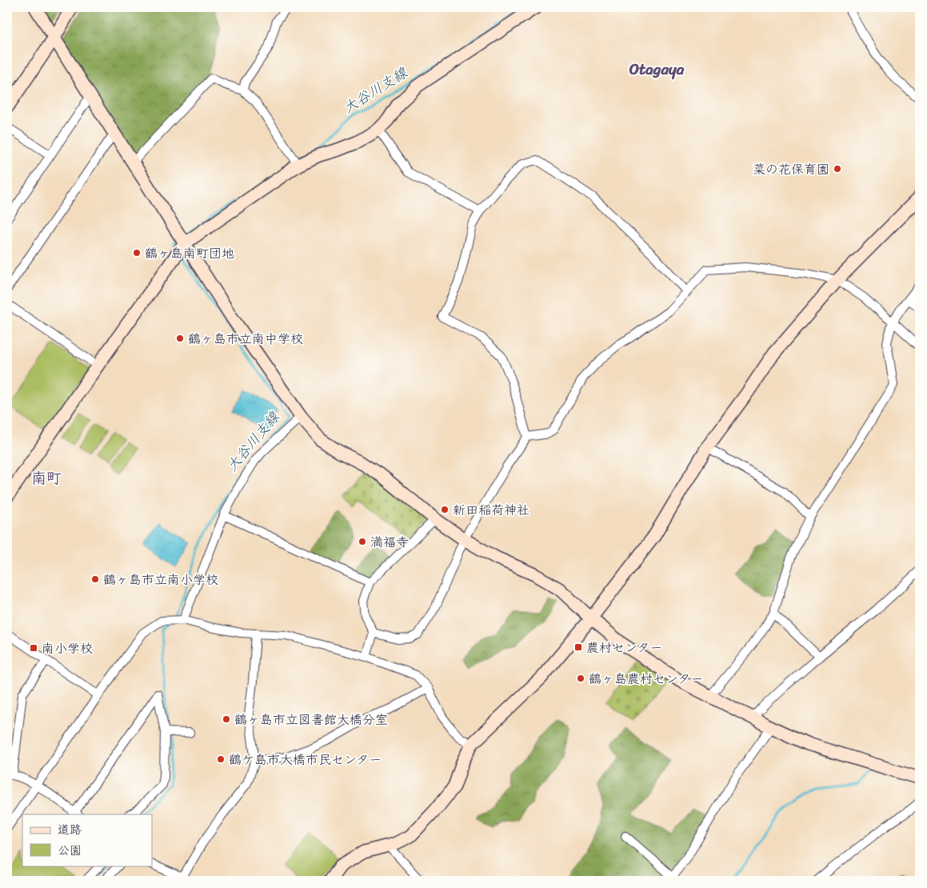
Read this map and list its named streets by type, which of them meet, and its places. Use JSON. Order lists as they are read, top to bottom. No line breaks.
{"districts":["Otagaya","南町"],"water":["大谷川支線"],"places":{"other":["菜の花保育園","鶴ヶ島南町団地","鶴ヶ島市立南中学校","新田稲荷神社","満福寺","鶴ヶ島市立南小学校","鶴ヶ島農村センター","鶴ヶ島市立図書館大橋分室","鶴ケ島市大橋市民センター"],"transit":["農村センター","南小学校"]},"legend":["道路","公園"]}
